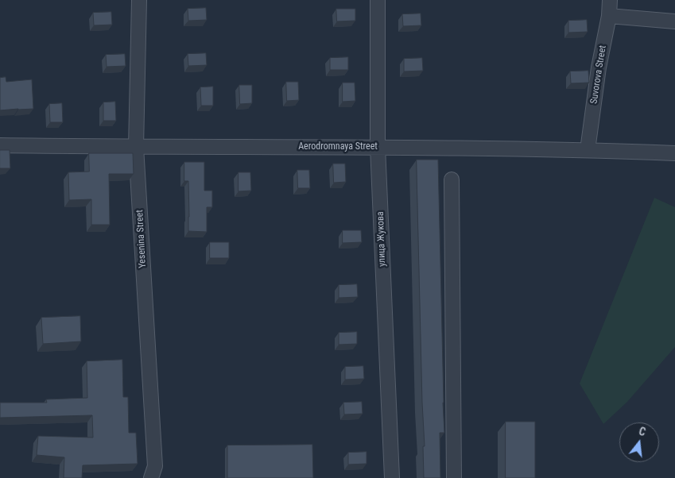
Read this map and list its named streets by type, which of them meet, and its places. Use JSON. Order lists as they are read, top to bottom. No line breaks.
{"streets":{"street":["Suvorova Street","Aerodromnaya Street","Yesenina Street","улица Жукова"]},"crossings":[["Suvorova Street","Aerodromnaya Street"],["Aerodromnaya Street","Yesenina Street"],["Aerodromnaya Street","улица Жукова"]],"north":"top"}
